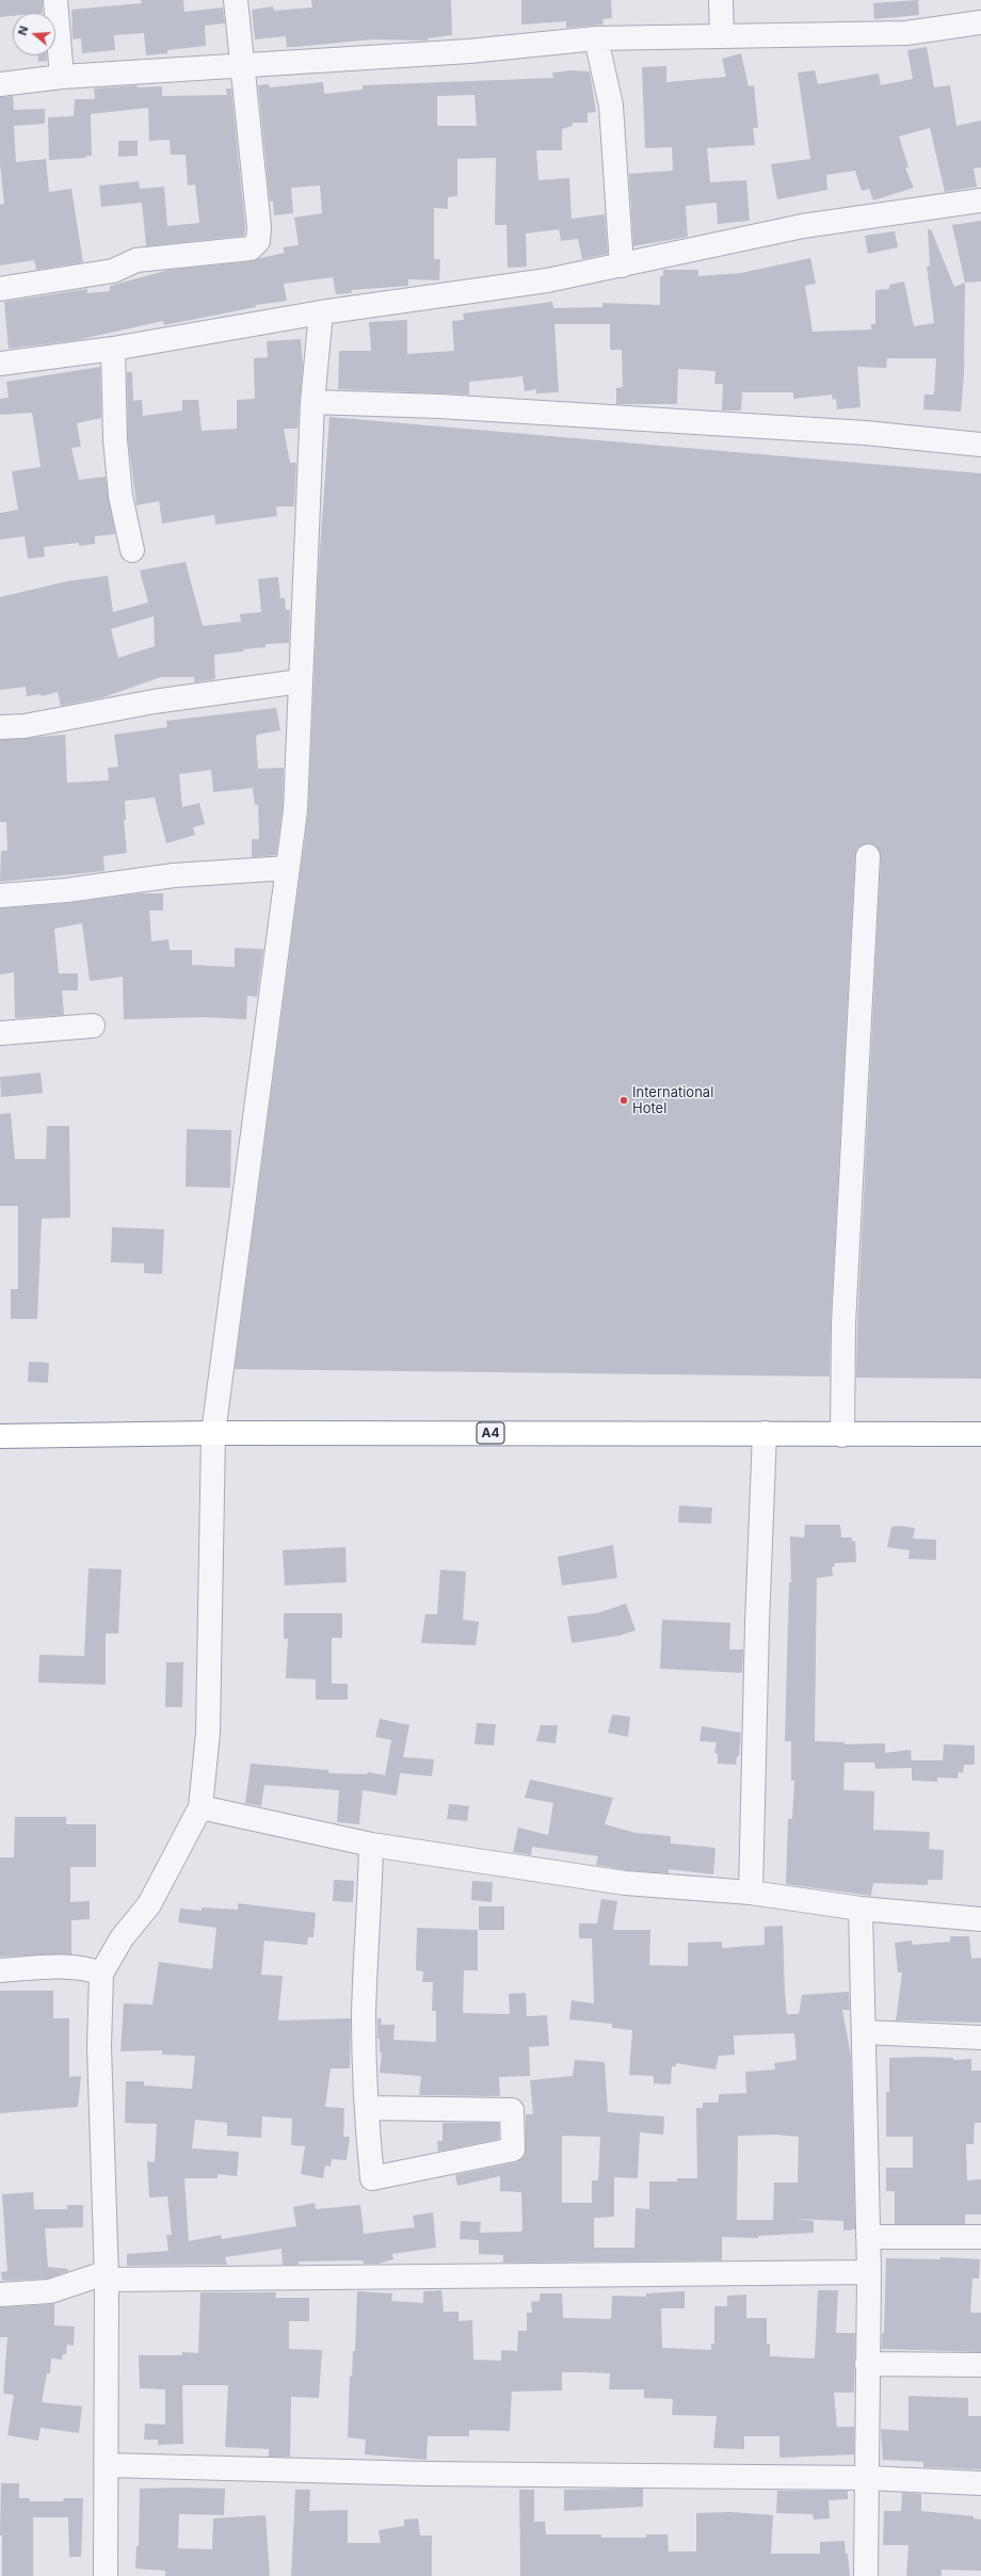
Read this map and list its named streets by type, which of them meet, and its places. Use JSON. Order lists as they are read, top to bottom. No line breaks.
{"streets":{"highway":["A4"]},"places":["International Hotel"],"north":"left"}
